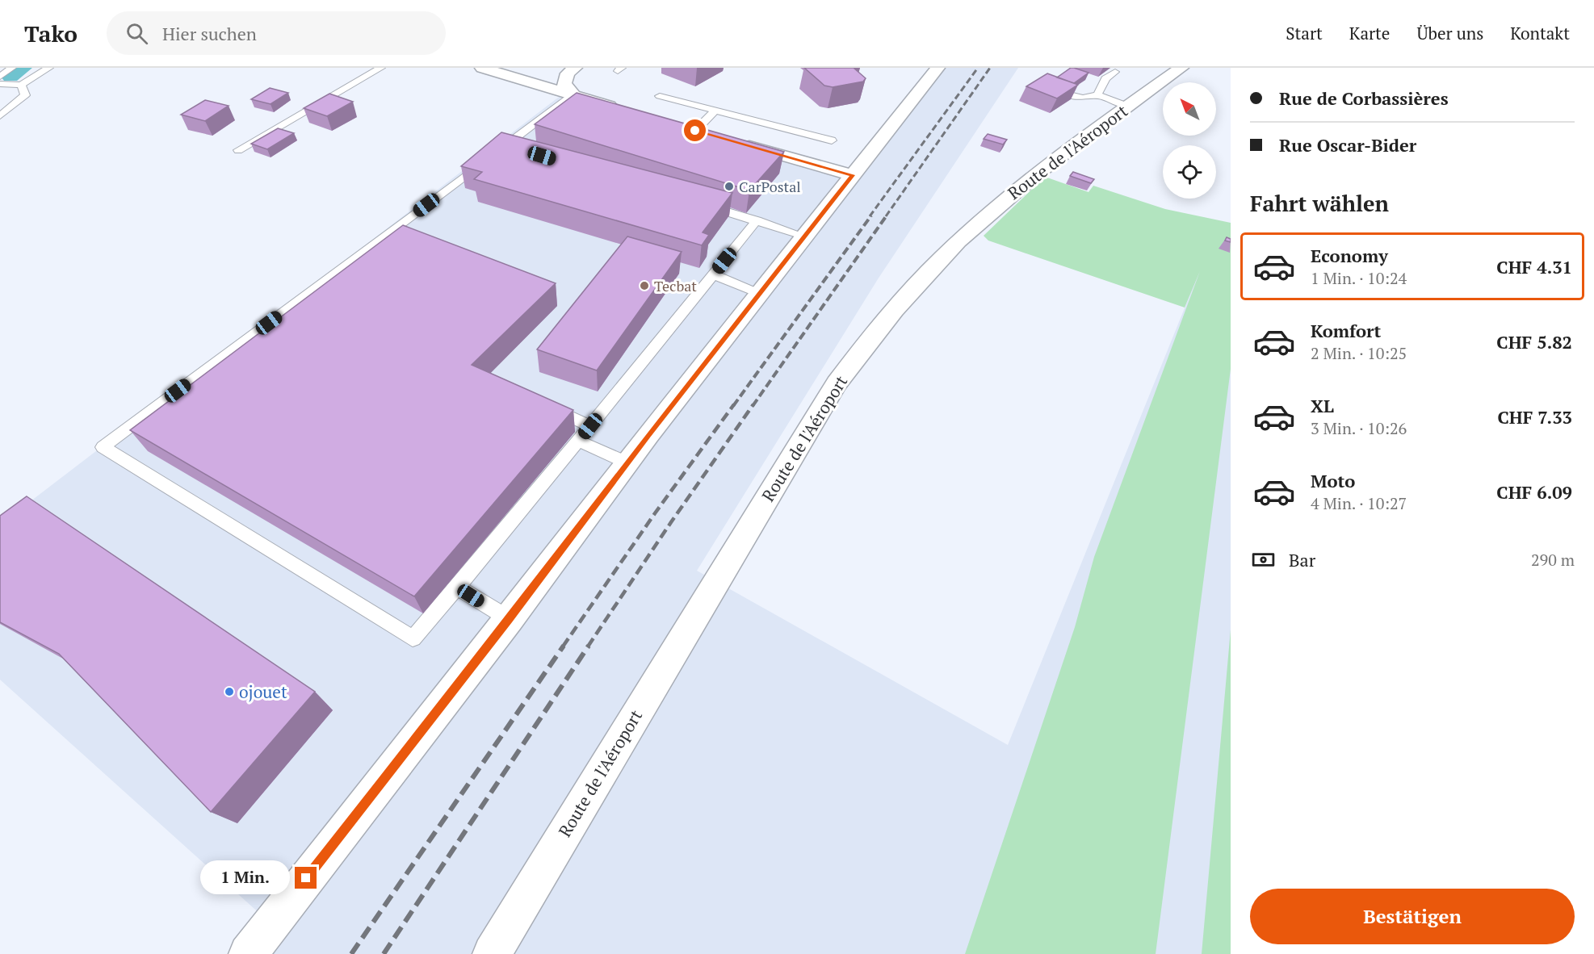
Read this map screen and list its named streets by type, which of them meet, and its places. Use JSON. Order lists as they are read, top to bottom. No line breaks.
{"streets":{"street":["Route de l'Aéroport"]},"places":["CarPostal","Tecbat","ojouet"],"north":"top left","page":{"header":"Tako","search":"Hier suchen","nav":["Start","Karte","Über uns","Kontakt"],"banner":["Rue de Corbassières","Rue Oscar-Bider"],"heading":"Fahrt wählen","list":[{"name":"Economy","note":"1 Min. · 10:24","value":"CHF 4.31"},{"name":"Komfort","note":"2 Min. · 10:25","value":"CHF 5.82"},{"name":"XL","note":"3 Min. · 10:26","value":"CHF 7.33"},{"name":"Moto","note":"4 Min. · 10:27","value":"CHF 6.09"}],"pay":["Bar","290 m"],"bubble":"1 Min.","buttons":"Bestätigen"}}
